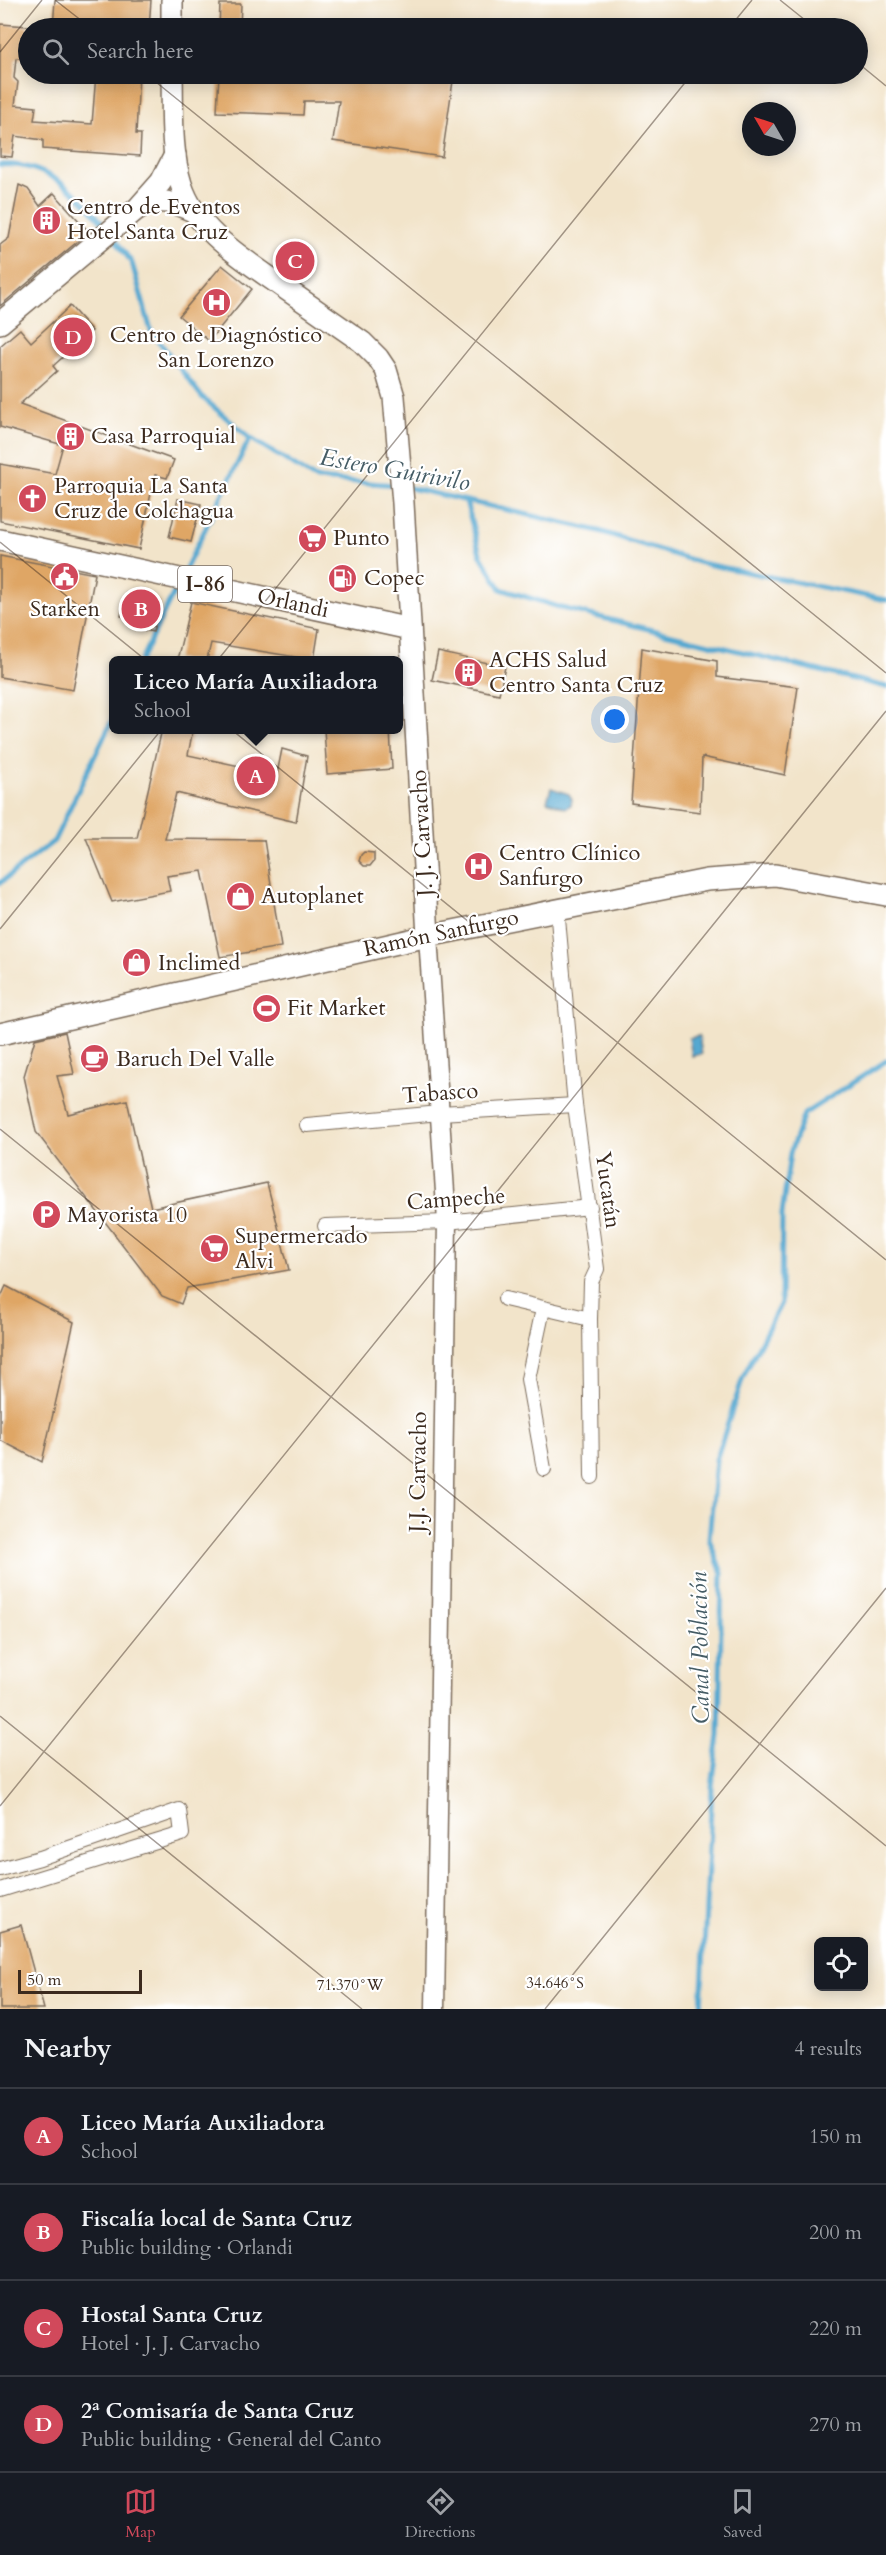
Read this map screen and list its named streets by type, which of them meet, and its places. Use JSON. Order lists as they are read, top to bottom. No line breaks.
{"streets":{"main road":["I-86","Orlandi","J. J. Carvacho","Ramón Sanfurgo","J.J. Carvacho"],"street":["Tabasco","Yucatán","Campeche"]},"crossings":[["Orlandi","J. J. Carvacho"],["J. J. Carvacho","Ramón Sanfurgo"],["J. J. Carvacho","J.J. Carvacho"],["Ramón Sanfurgo","Yucatán"],["Ramón Sanfurgo","J.J. Carvacho"],["Tabasco","Yucatán"],["Tabasco","J.J. Carvacho"],["Yucatán","Campeche"],["Campeche","J.J. Carvacho"]],"water":["Estero Guirivilo","Canal Población"],"places":{"building":["Centro de Eventos Hotel Santa Cruz","Casa Parroquial","ACHS Salud Centro Santa Cruz"],"hospital":["Centro de Diagnóstico San Lorenzo","Centro Clínico Sanfurgo"],"church":["Parroquia La Santa Cruz de Colchagua"],"supermarket":["Punto","Supermercado Alvi"],"public building":["Starken"],"fuel station":["Copec"],"shop":["Autoplanet","Inclimed"],"sports":["Fit Market"],"cafe":["Baruch Del Valle"],"parking":["Mayorista 10"]},"scale_bar":"50 m","north":"top left","page":{"search":"Search here","pins":["C","D","B","A"],"popup":["Liceo María Auxiliadora","School"],"scale":"50 m","heading":["Nearby","4 results"],"list":[{"mark":"A","name":"Liceo María Auxiliadora","note":"School","value":"150 m"},{"mark":"B","name":"Fiscalía local de Santa Cruz","note":"Public building · Orlandi","value":"200 m"},{"mark":"C","name":"Hostal Santa Cruz","note":"Hotel · J. J. Carvacho","value":"220 m"},{"mark":"D","name":"2ª Comisaría de Santa Cruz","note":"Public building · General del Canto","value":"270 m"}],"nav":["Map","Directions","Saved"]},"coordinates":["34.646°S","71.370°W"]}
